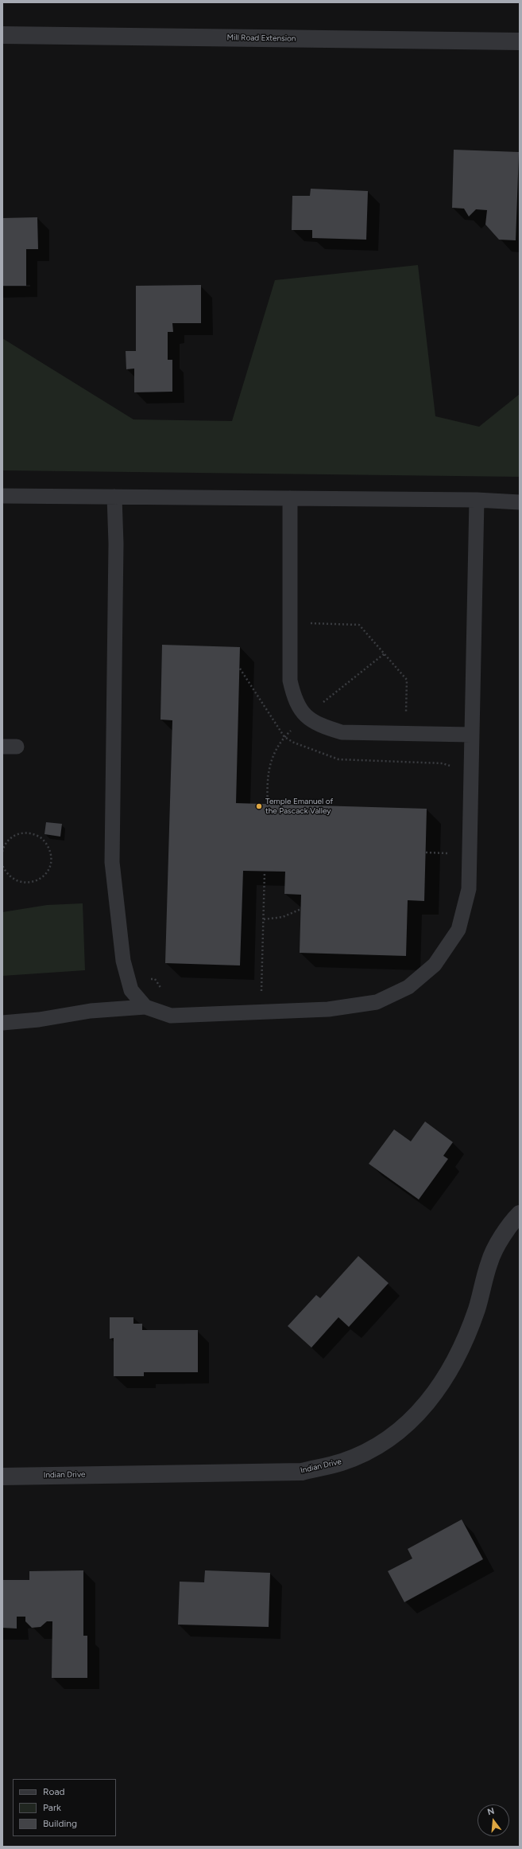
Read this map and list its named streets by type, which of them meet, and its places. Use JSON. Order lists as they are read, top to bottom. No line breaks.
{"streets":{"street":["Mill Road Extension","Indian Drive"]},"places":["Temple Emanuel of the Pascack Valley"],"legend":["Road","Park","Building"],"north":"top"}
